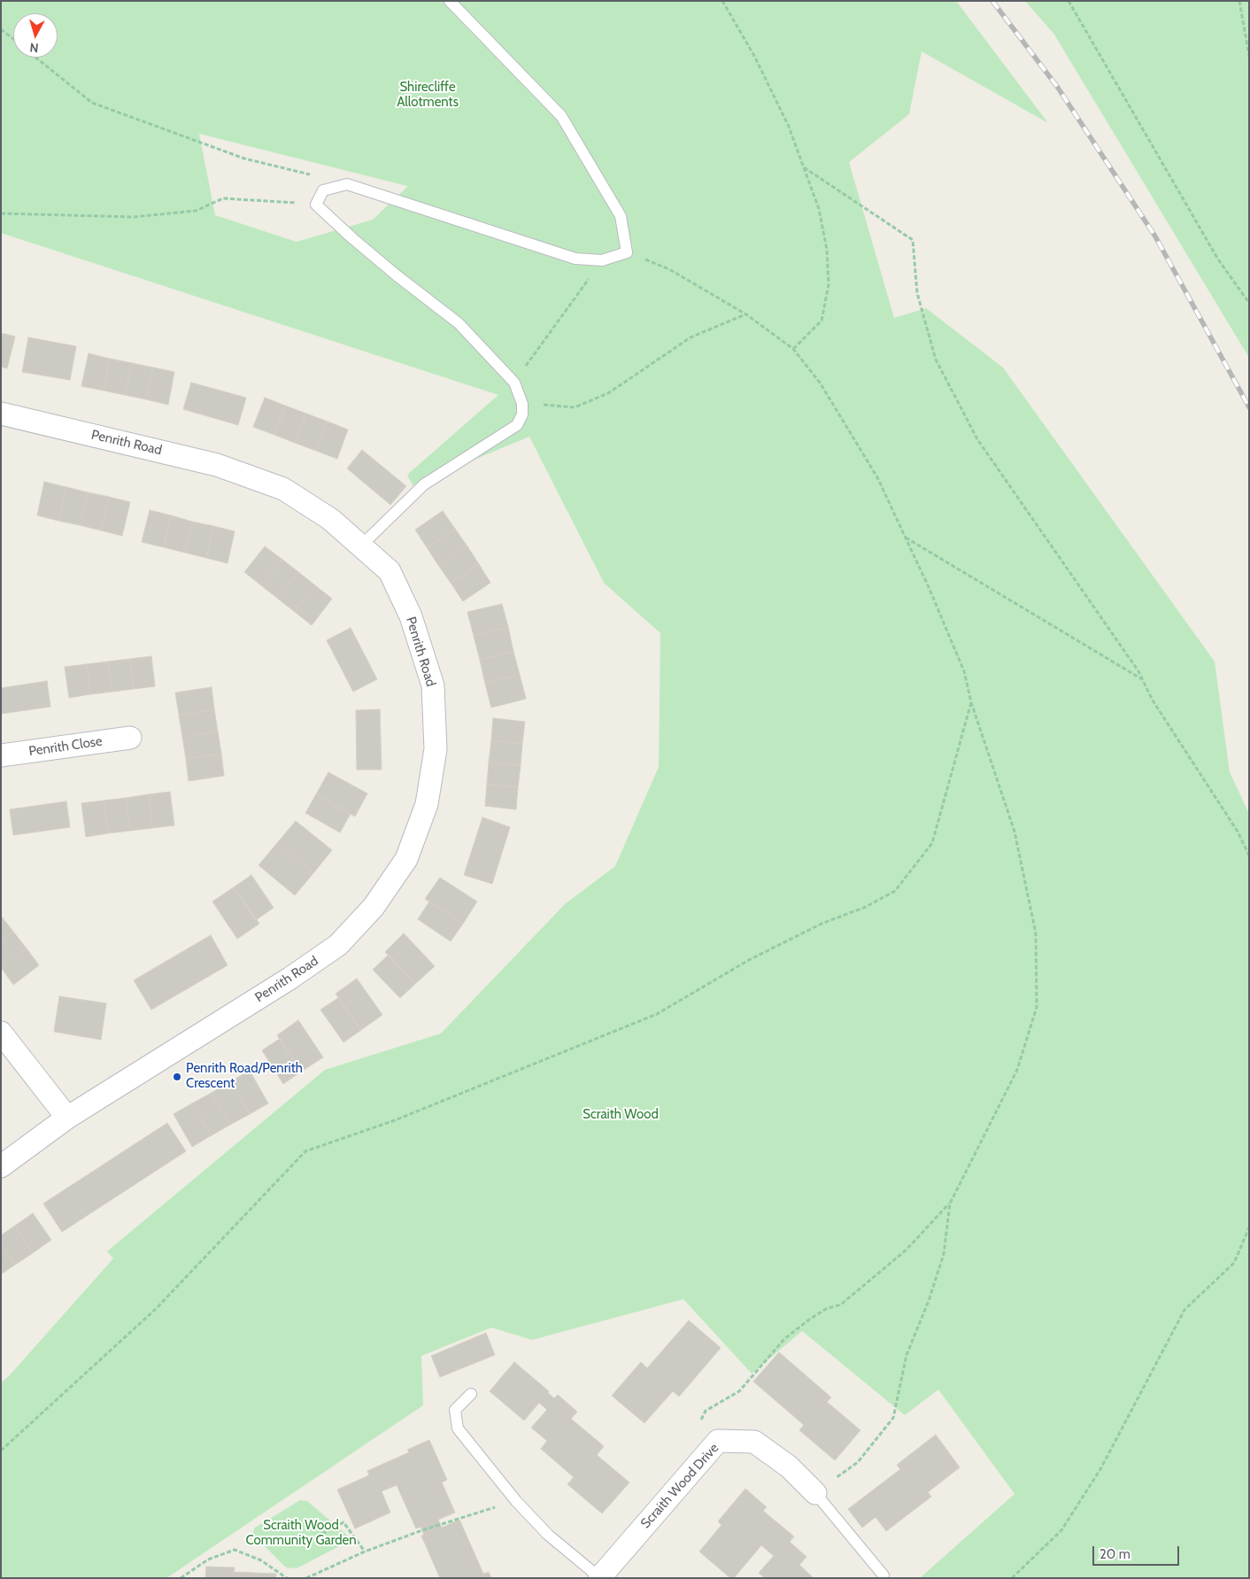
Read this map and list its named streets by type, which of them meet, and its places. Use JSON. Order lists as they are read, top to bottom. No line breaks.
{"streets":{"street":["Penrith Road","Penrith Close","Scraith Wood Drive"]},"parks":["Shirecliffe Allotments","Scraith Wood","Scraith Wood Community Garden"],"places":["Penrith Road/Penrith Crescent"],"scale_bar":"20 m","north":"bottom"}
